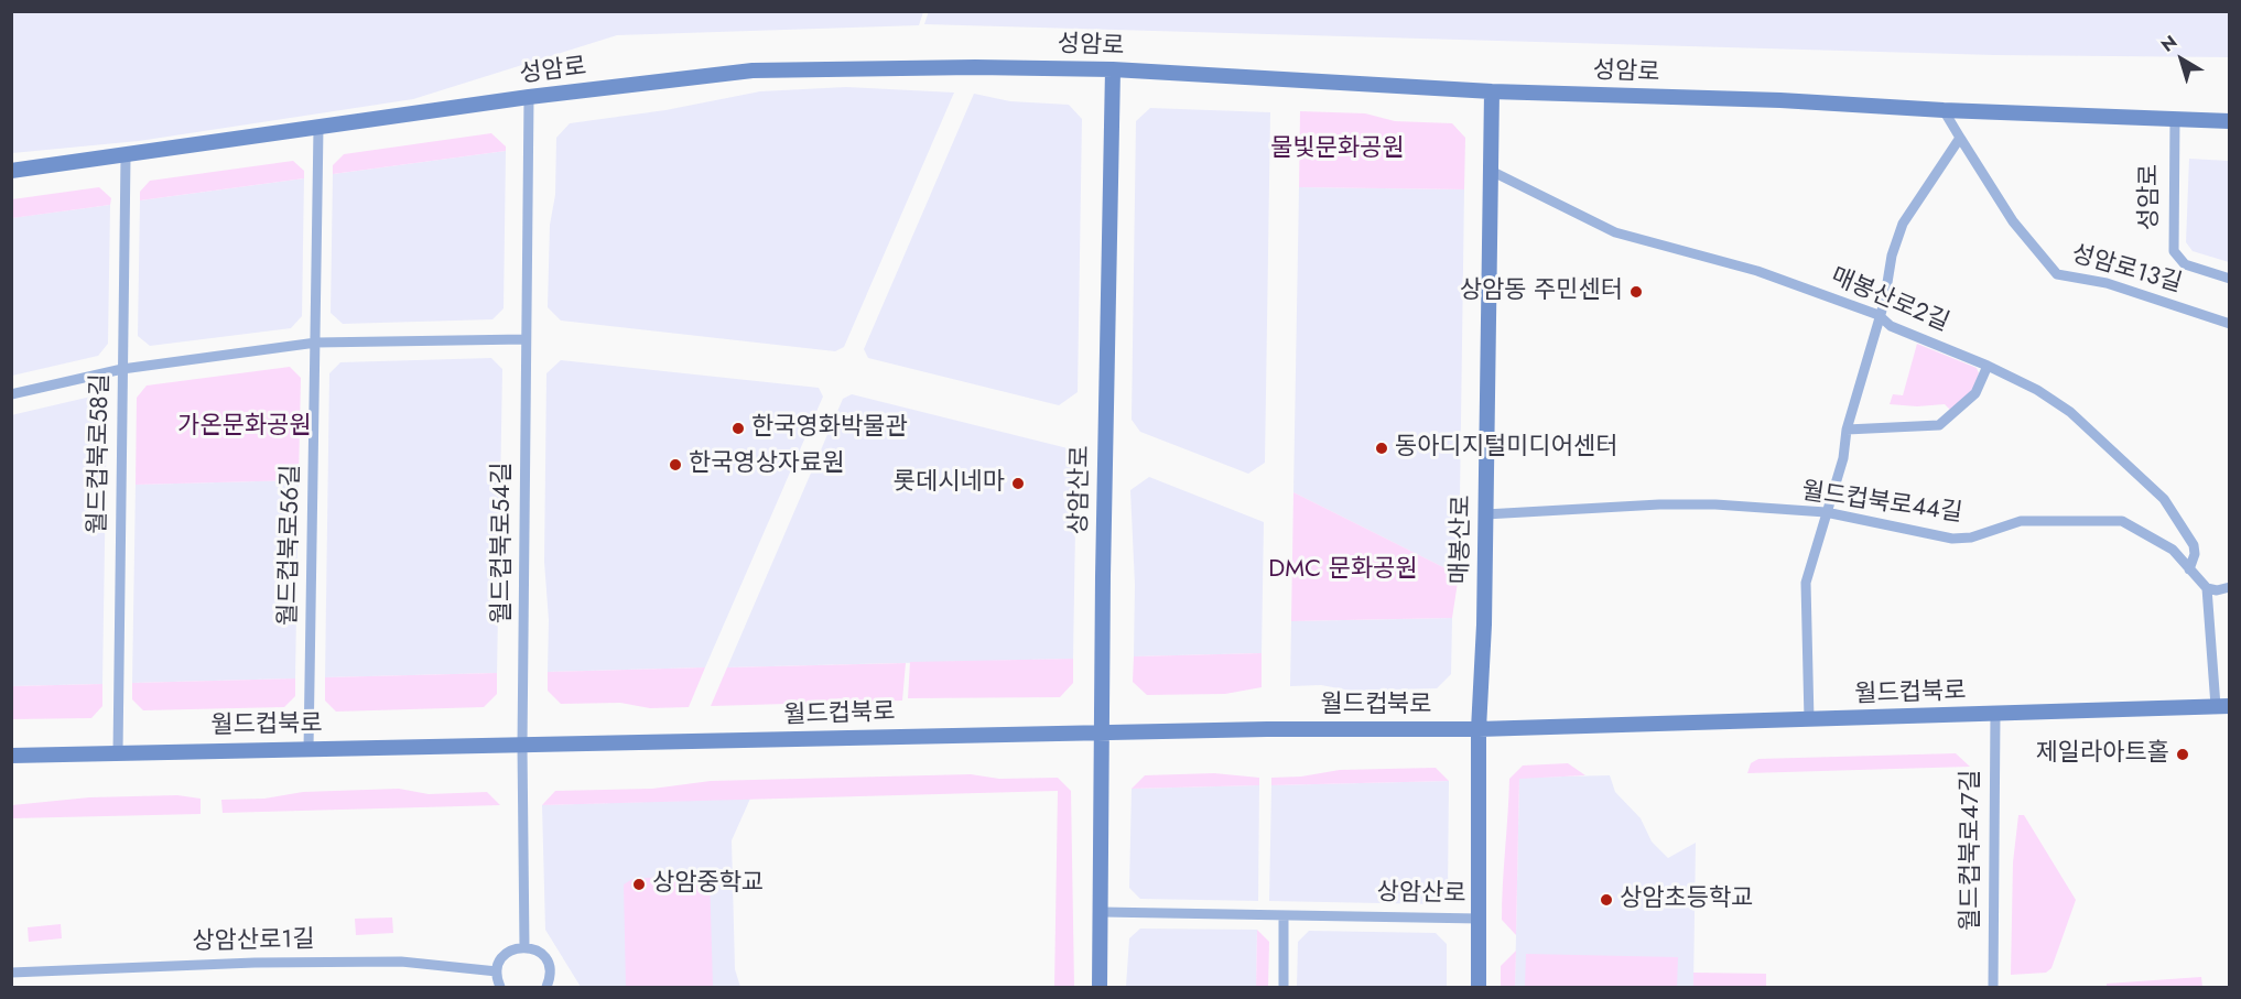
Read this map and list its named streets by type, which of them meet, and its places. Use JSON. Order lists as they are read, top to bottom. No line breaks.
{"streets":{"main road":["성암로","상암산로","매봉산로","월드컵북로"],"street":["성암로13길","매봉산로2길","월드컵북로58길","월드컵북로44길","월드컵북로54길","월드컵북로56길","월드컵북로47길","상암산로1길"]},"crossings":[["성암로","성암로13길"],["성암로","월드컵북로58길"],["성암로","상암산로"],["성암로","매봉산로"],["성암로","월드컵북로54길"],["성암로","월드컵북로56길"],["매봉산로2길","월드컵북로44길"],["매봉산로2길","매봉산로"],["월드컵북로58길","월드컵북로"],["상암산로","매봉산로"],["상암산로","월드컵북로"],["월드컵북로44길","매봉산로"],["매봉산로","월드컵북로"],["월드컵북로54길","월드컵북로"],["월드컵북로56길","월드컵북로"],["월드컵북로","월드컵북로47길"]],"parks":["물빛문화공원","가온문화공원","DMC 문화공원"],"places":["상암동 주민센터","한국영화박물관","동아디지털미디어센터","한국영상자료원","롯데시네마","제일라아트홀","상암중학교","상암초등학교"],"north":"top left"}
